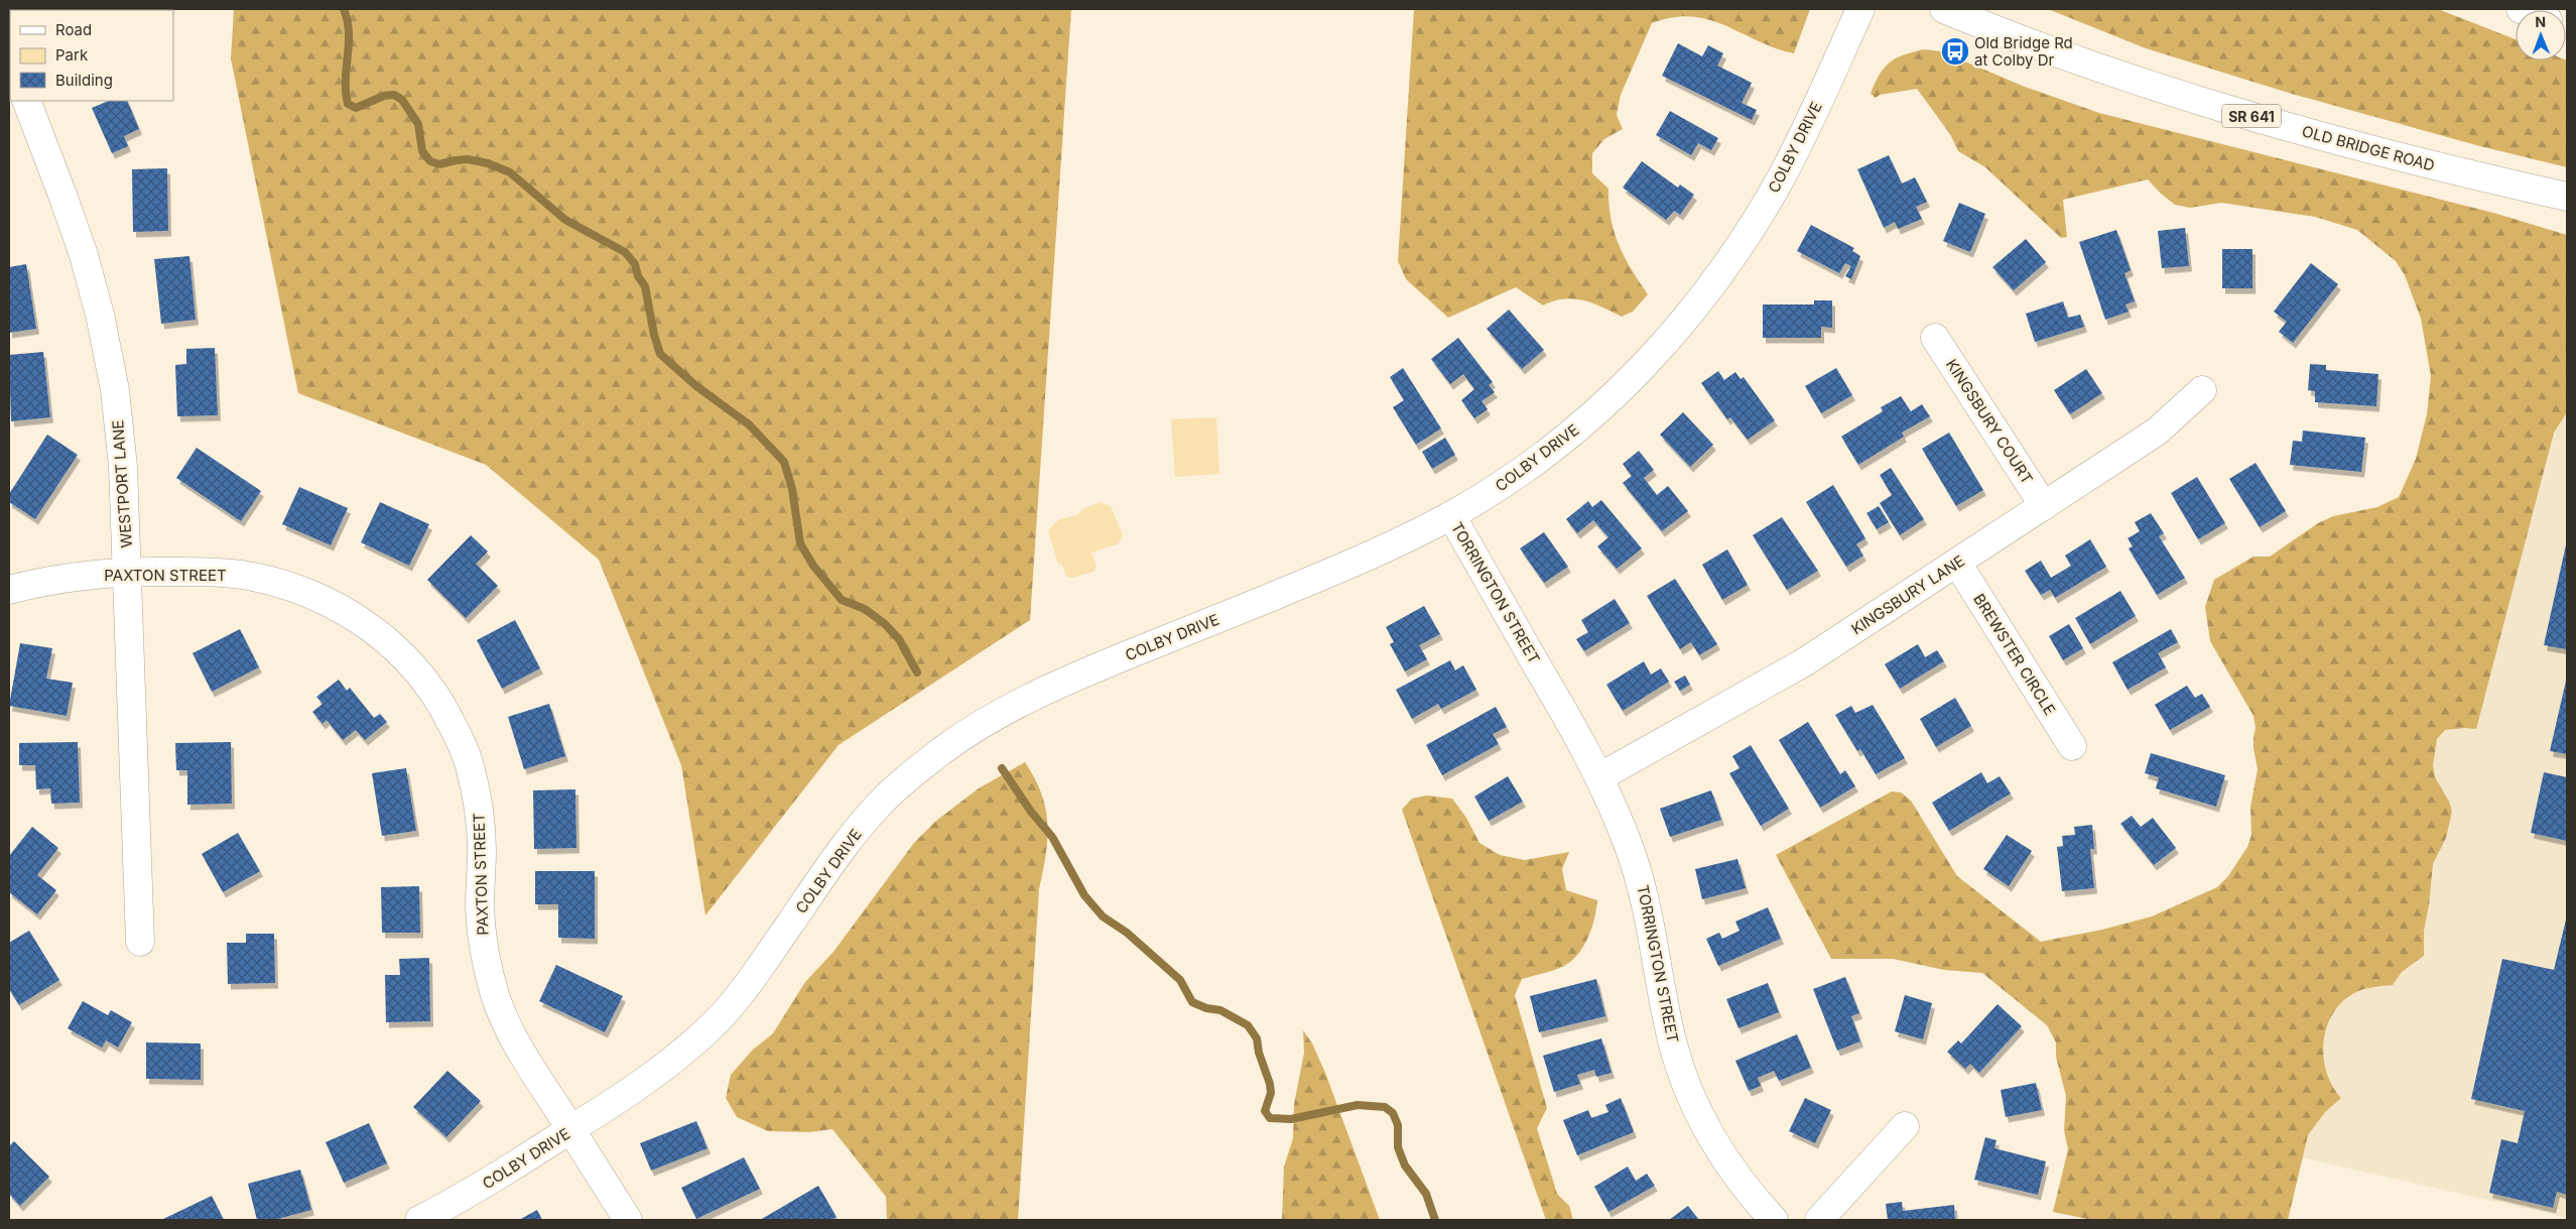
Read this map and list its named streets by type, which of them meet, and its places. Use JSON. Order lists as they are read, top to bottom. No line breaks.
{"streets":{"street":["SR 641","COLBY DRIVE","OLD BRIDGE ROAD","KINGSBURY COURT","WESTPORT LANE","PAXTON STREET","TORRINGTON STREET","KINGSBURY LANE","BREWSTER CIRCLE"]},"crossings":[["COLBY DRIVE","PAXTON STREET"],["COLBY DRIVE","TORRINGTON STREET"],["KINGSBURY COURT","KINGSBURY LANE"],["WESTPORT LANE","PAXTON STREET"],["TORRINGTON STREET","KINGSBURY LANE"],["KINGSBURY LANE","BREWSTER CIRCLE"]],"places":{"bus stop":["Old Bridge Rd at Colby Dr"]},"legend":["Road","Park","Building"],"north":"top"}
